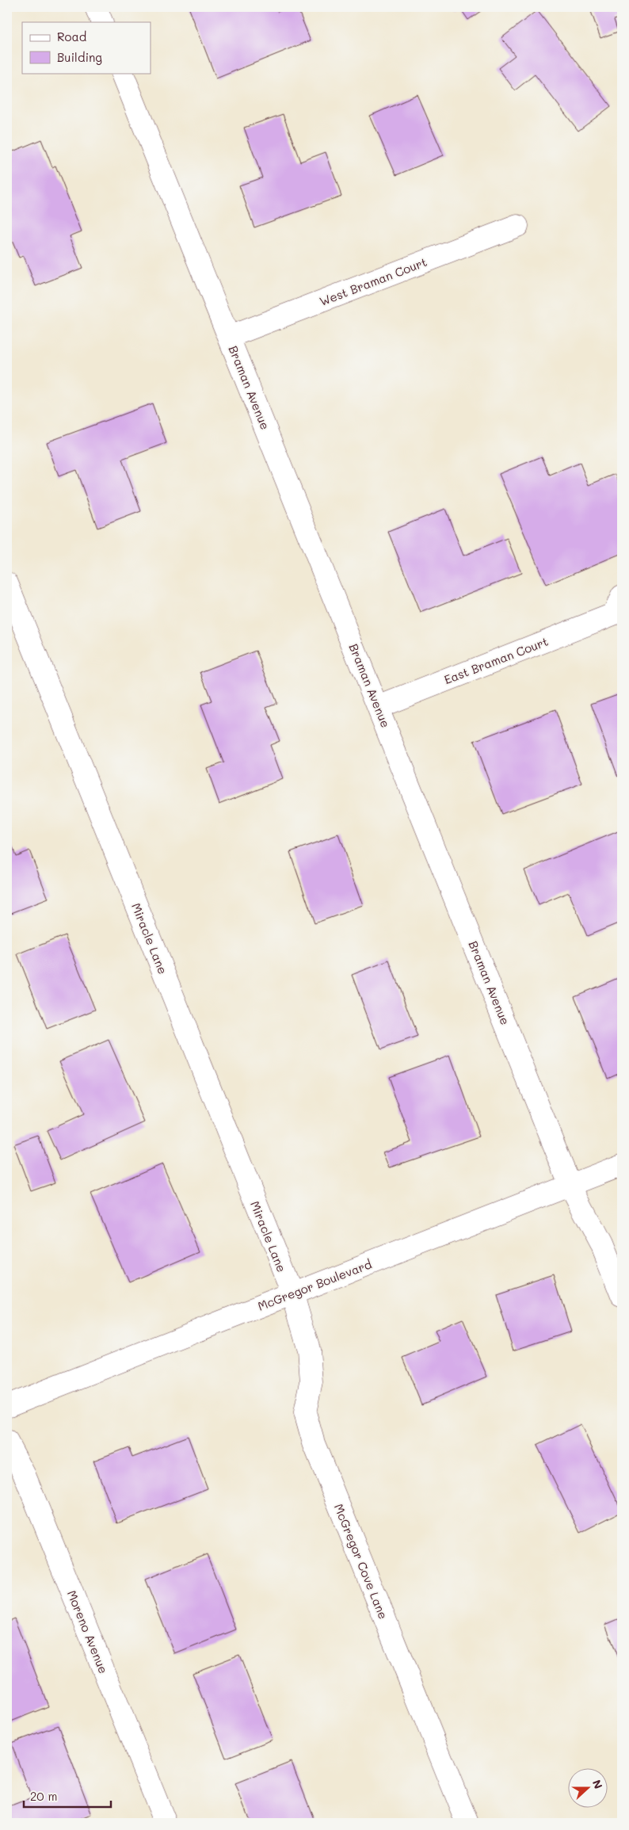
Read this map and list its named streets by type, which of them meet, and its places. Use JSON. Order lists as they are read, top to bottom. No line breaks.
{"streets":{"street":["West Braman Court","Braman Avenue","East Braman Court","Miracle Lane","McGregor Boulevard","McGregor Cove Lane","Moreno Avenue"]},"crossings":[["West Braman Court","Braman Avenue"],["Braman Avenue","East Braman Court"],["Braman Avenue","McGregor Boulevard"],["Miracle Lane","McGregor Boulevard"],["Miracle Lane","McGregor Cove Lane"],["McGregor Boulevard","McGregor Cove Lane"]],"legend":["Road","Building"],"scale_bar":"20 m","north":"right"}
